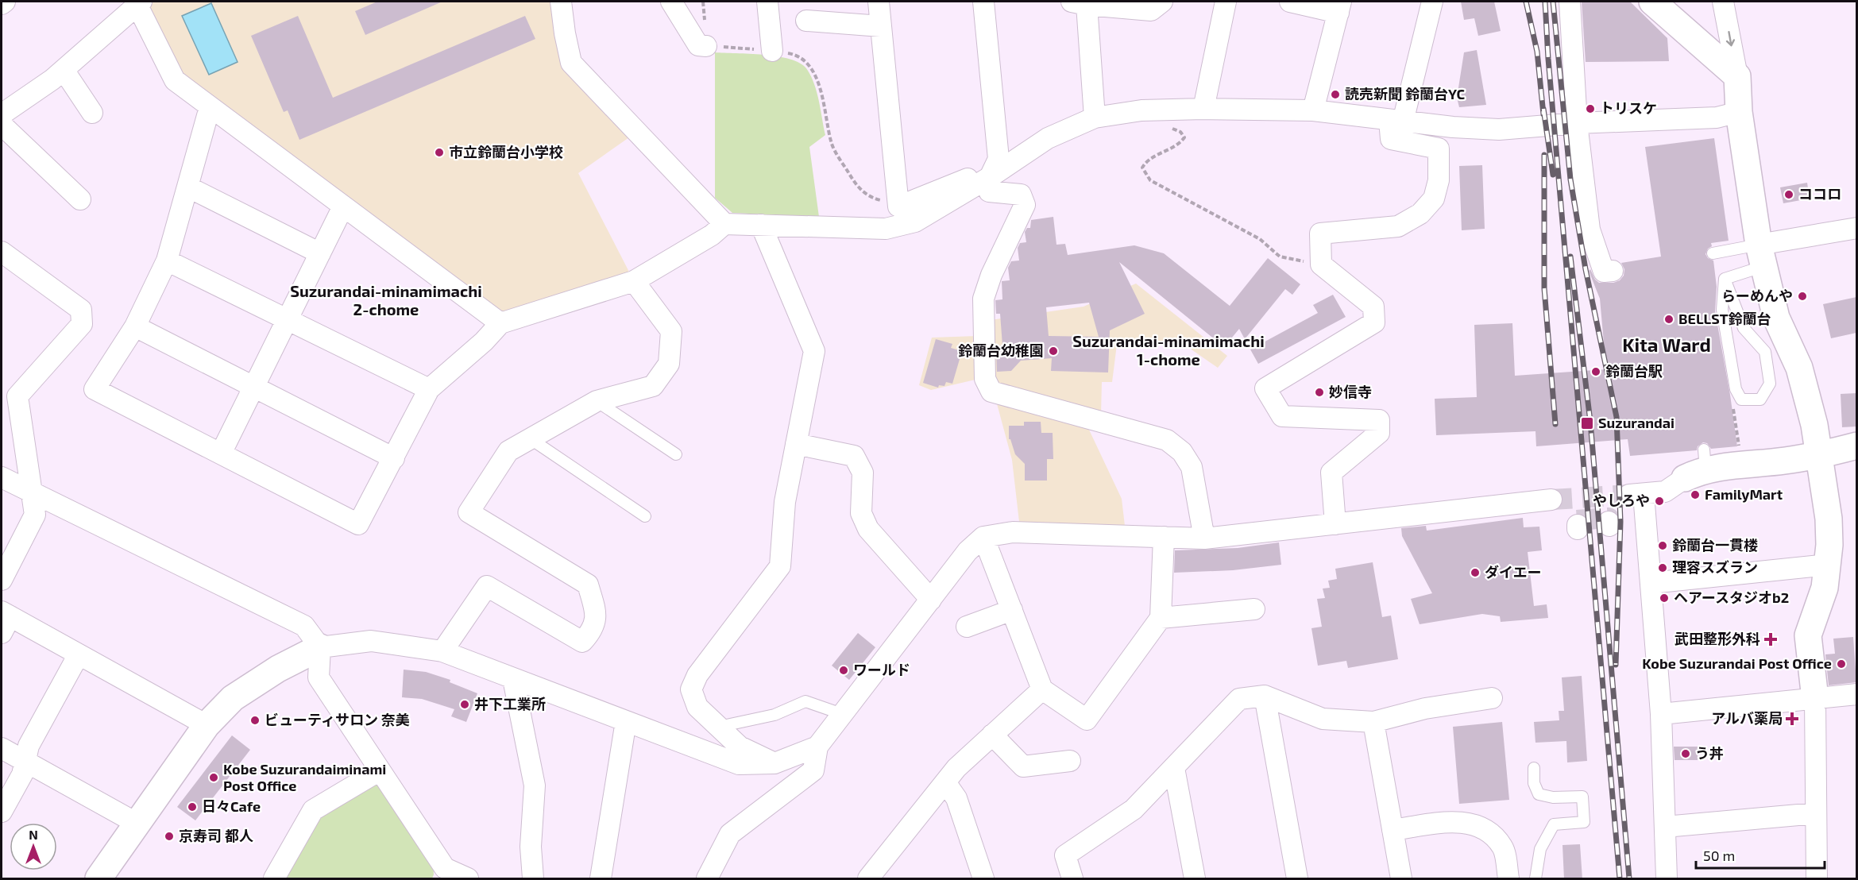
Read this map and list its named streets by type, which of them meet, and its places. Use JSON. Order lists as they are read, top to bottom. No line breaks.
{"districts":["Suzurandai-minamimachi 2-chome","Suzurandai-minamimachi 1-chome","Kita Ward"],"places":{"other":["読売新聞 鈴蘭台YC","トリスケ","市立鈴蘭台小学校","ココロ","らーめんや","BELLST鈴蘭台","鈴蘭台幼稚園","鈴蘭台駅","妙信寺","FamilyMart","やしろや","鈴蘭台一貫楼","理容スズラン","ダイエー","ヘアースタジオb2","Kobe Suzurandai Post Office","ワールド","井下工業所","ビューティサロン 奈美","う丼","Kobe Suzurandaiminami Post Office","日々Cafe","京寿司 都人"],"transit":["Suzurandai"],"health":["武田整形外科","アルバ薬局"]},"scale_bar":"50 m","north":"top"}
